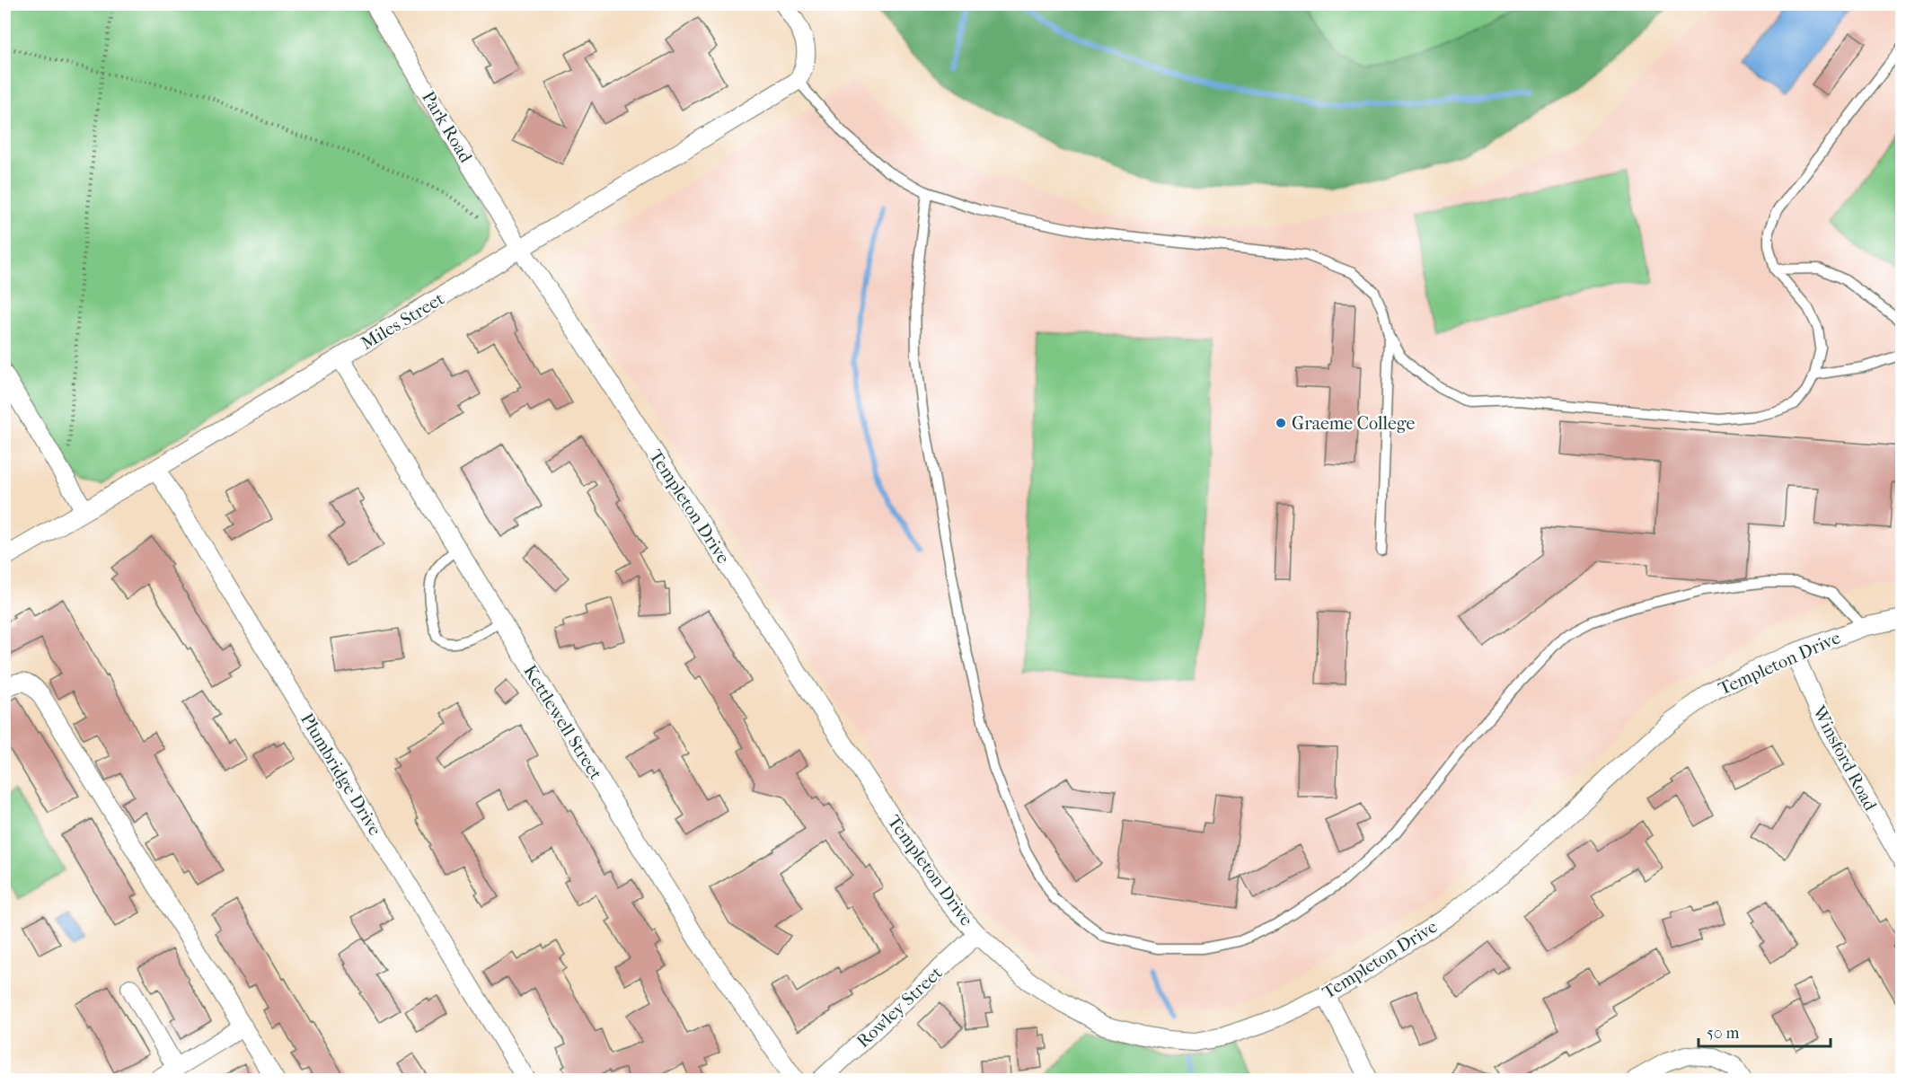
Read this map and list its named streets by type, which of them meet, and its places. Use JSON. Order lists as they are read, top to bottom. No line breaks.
{"streets":{"street":["Park Road","Miles Street","Templeton Drive","Kettlewell Street","Winsford Road","Plumbridge Drive","Rowley Street"]},"crossings":[["Park Road","Miles Street"],["Park Road","Templeton Drive"],["Miles Street","Templeton Drive"],["Miles Street","Kettlewell Street"],["Miles Street","Plumbridge Drive"],["Templeton Drive","Winsford Road"],["Templeton Drive","Rowley Street"]],"places":["Graeme College"],"scale_bar":"50 m"}
